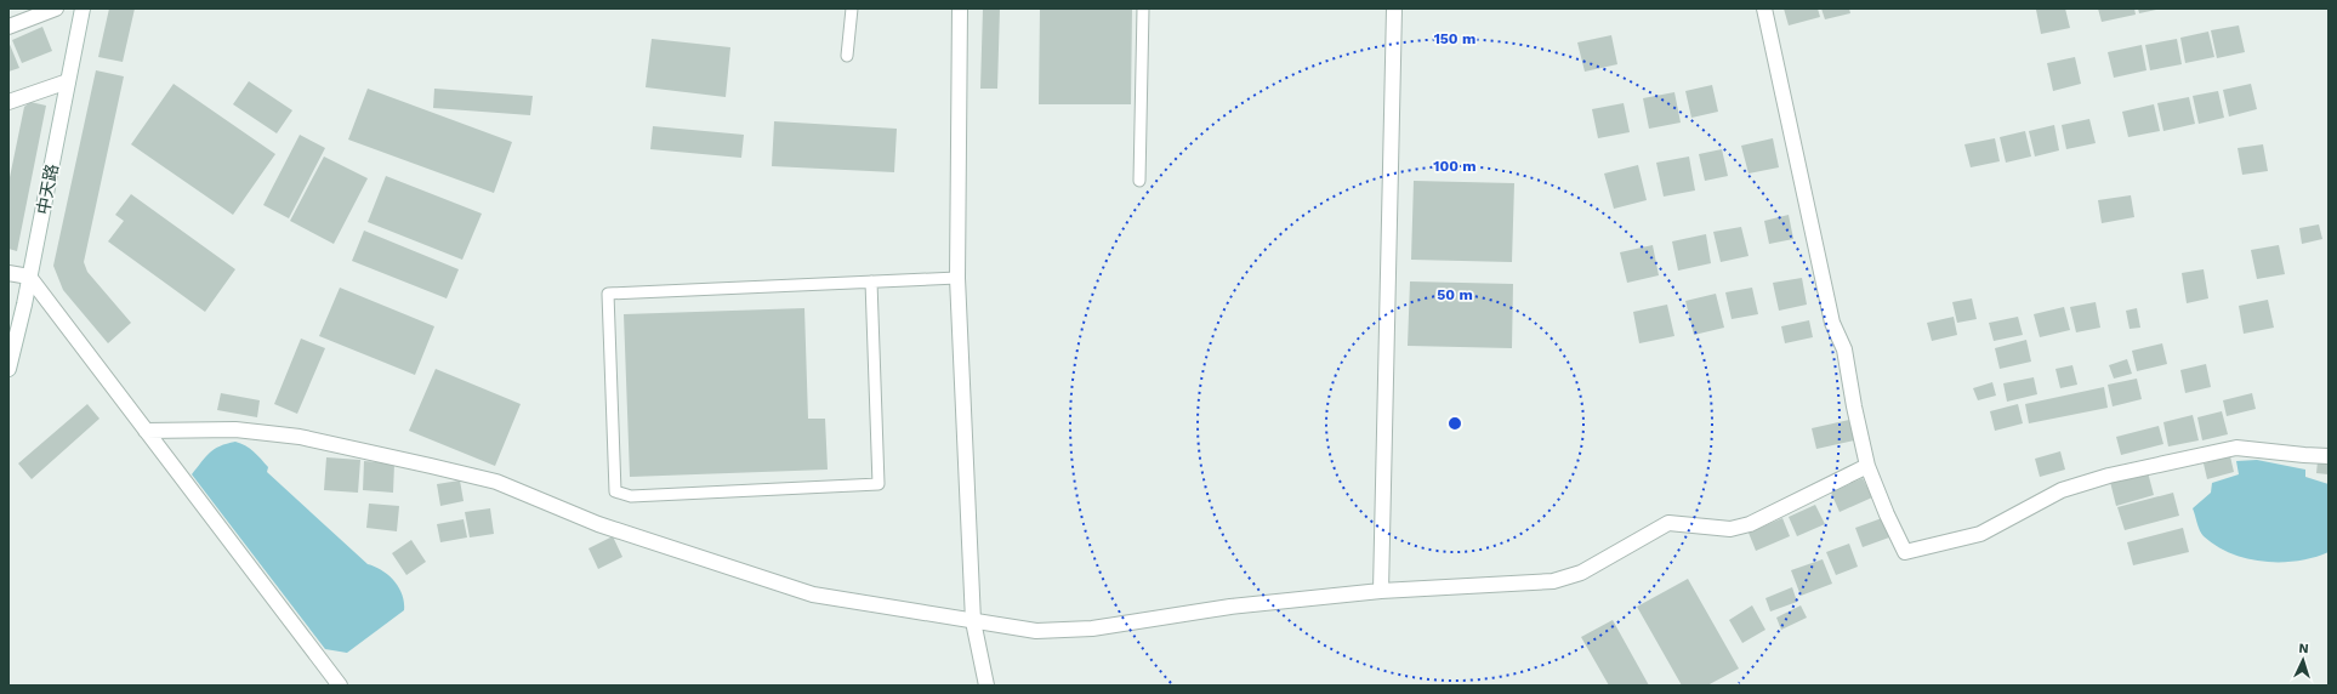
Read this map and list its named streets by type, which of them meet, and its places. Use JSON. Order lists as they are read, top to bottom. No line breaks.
{"streets":{"street":["中天路"]},"north":"top","rings":["150 m","100 m","50 m"]}
